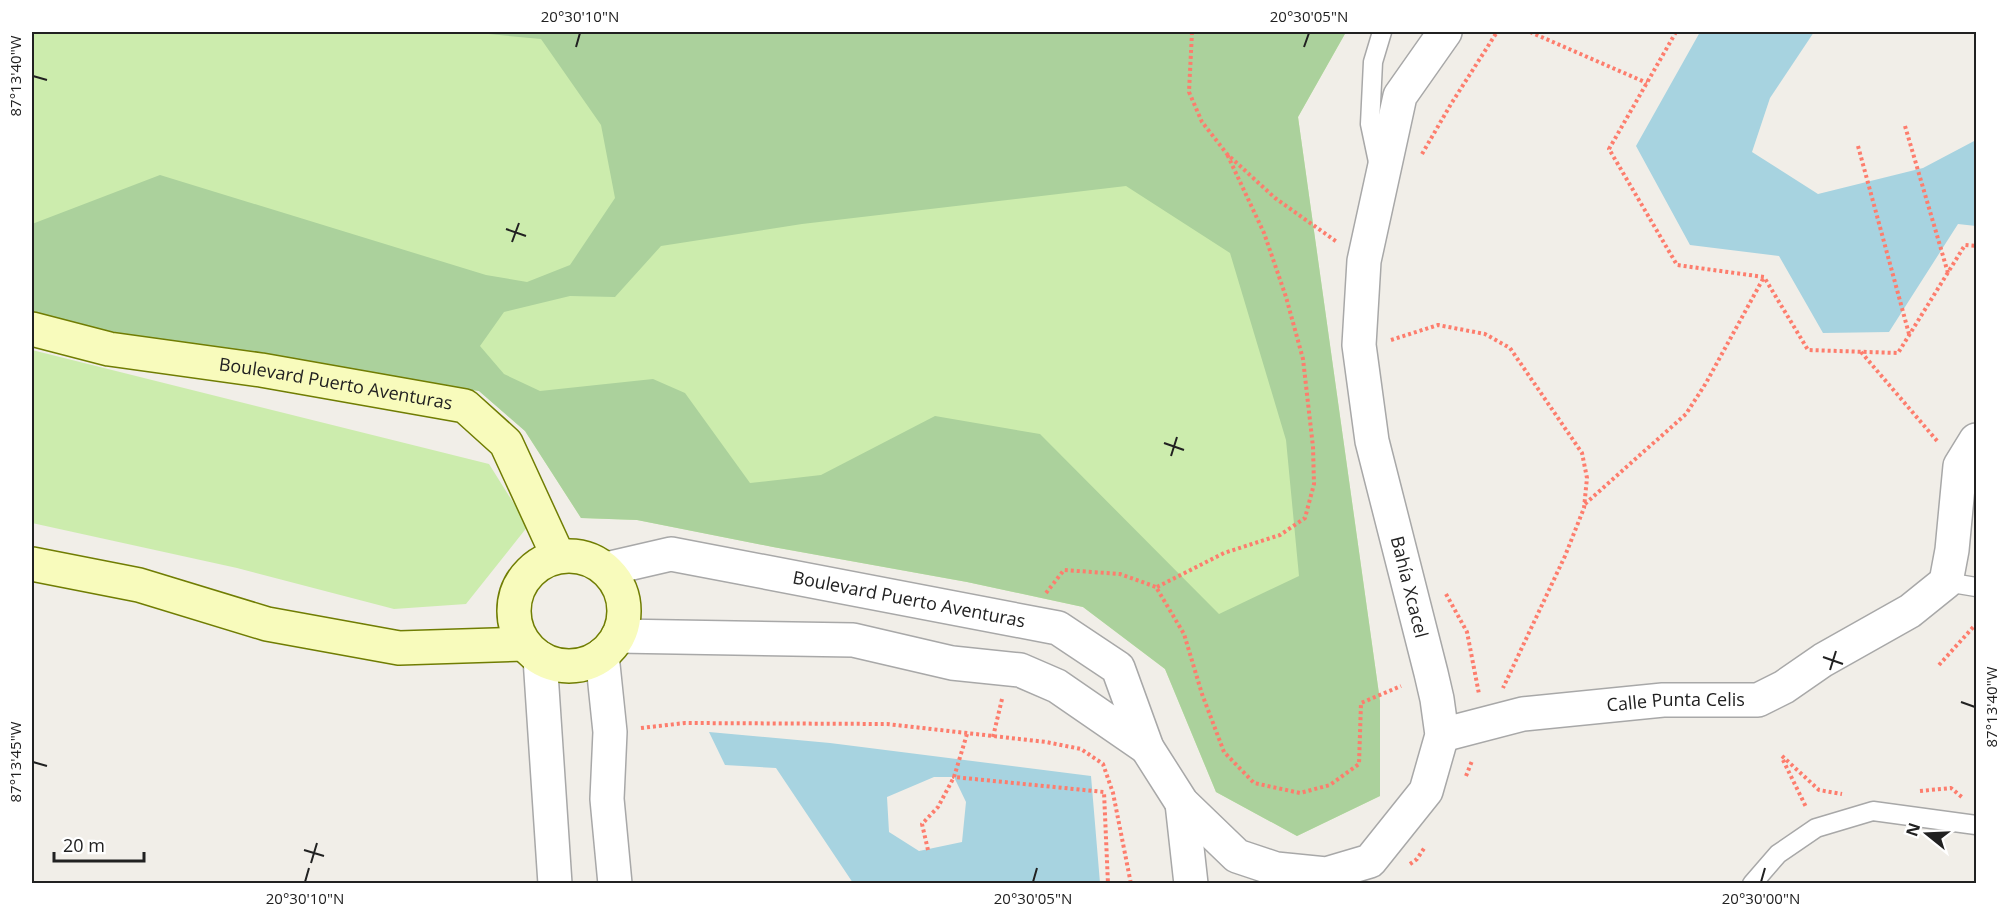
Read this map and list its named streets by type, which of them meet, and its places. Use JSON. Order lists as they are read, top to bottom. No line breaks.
{"streets":{"street":["Boulevard Puerto Aventuras","Bahía Xcacel","Calle Punta Celis"]},"crossings":[["Boulevard Puerto Aventuras","Bahía Xcacel"],["Bahía Xcacel","Calle Punta Celis"]],"scale_bar":"20 m","north":"left","coordinates":["20°30'10\"N","20°30'05\"N","87°13'40\"W","87°13'45\"W","20°30'00\"N"]}
